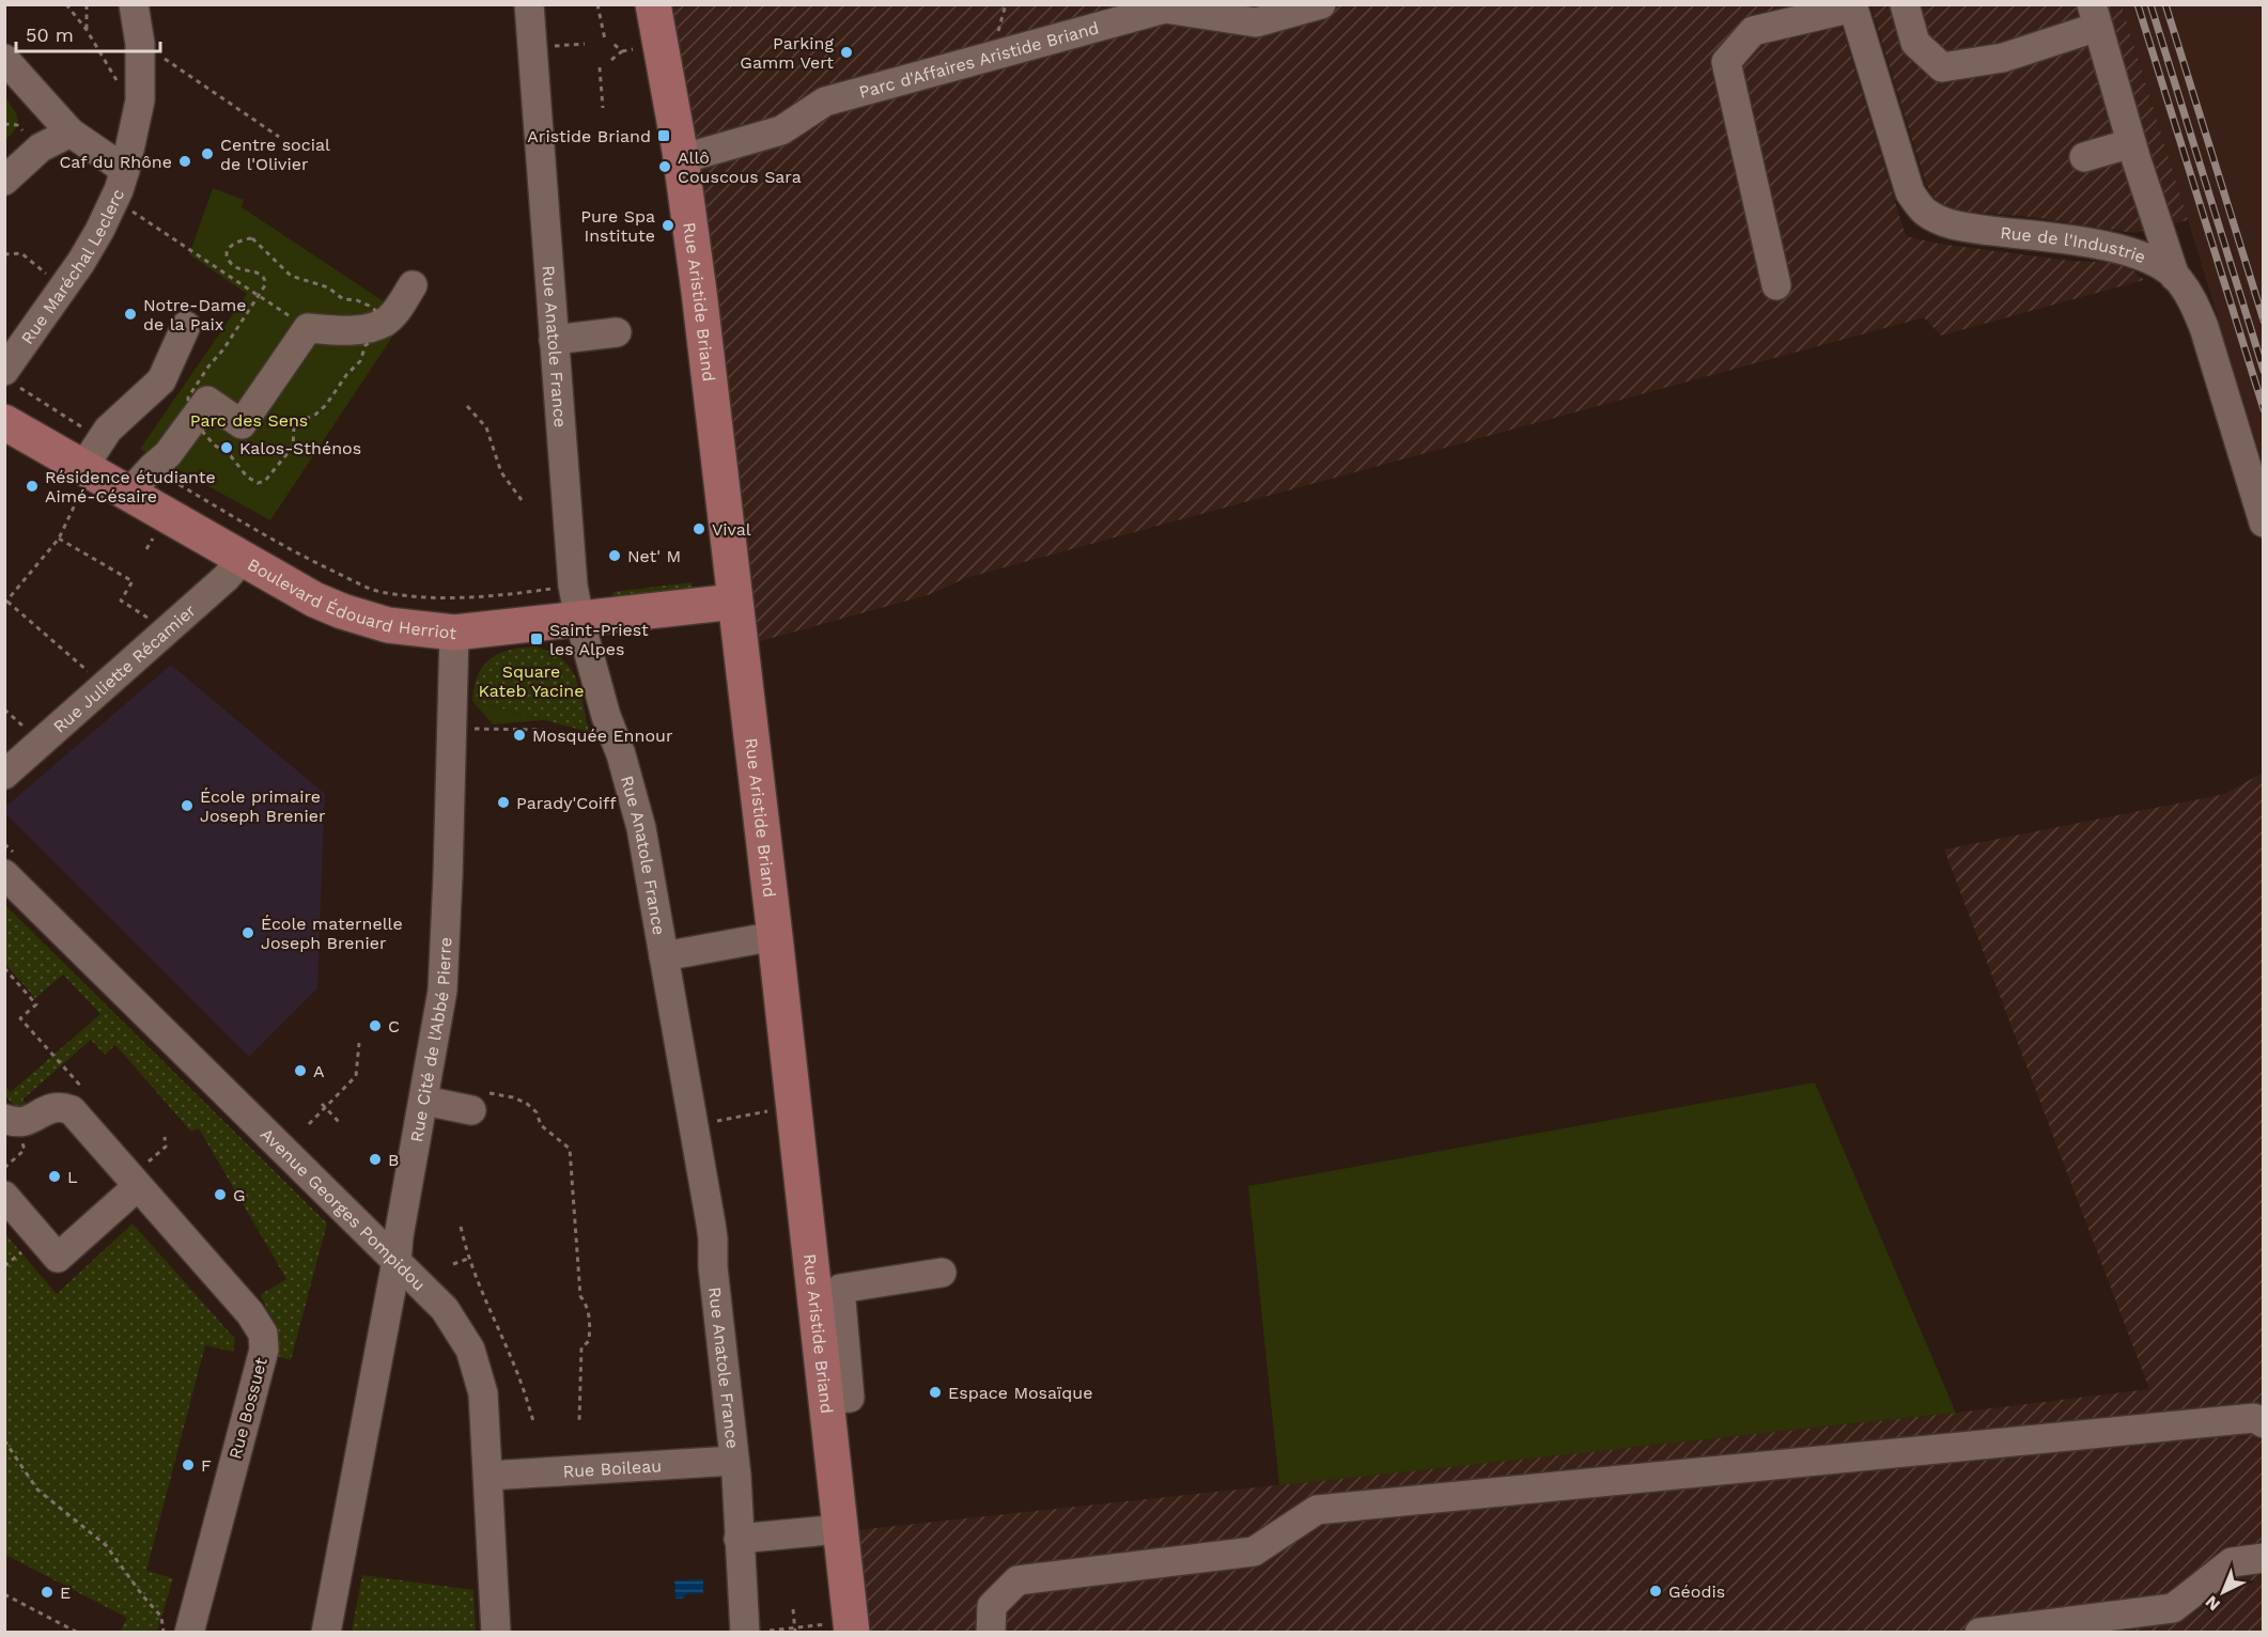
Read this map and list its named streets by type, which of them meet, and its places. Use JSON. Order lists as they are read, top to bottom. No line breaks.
{"streets":{"main road":["Rue Aristide Briand","Boulevard Édouard Herriot"],"street":["Parc d'Affaires Aristide Briand","Rue de l'Industrie","Rue Maréchal Leclerc","Rue Anatole France","Rue Juliette Récamier","Rue Cité de l'Abbé Pierre","Avenue Georges Pompidou","Rue Bossuet","Rue Boileau"]},"crossings":[["Parc d'Affaires Aristide Briand","Rue Aristide Briand"],["Rue Aristide Briand","Boulevard Édouard Herriot"],["Rue Anatole France","Boulevard Édouard Herriot"],["Rue Anatole France","Rue Boileau"],["Boulevard Édouard Herriot","Rue Juliette Récamier"],["Boulevard Édouard Herriot","Rue Cité de l'Abbé Pierre"],["Rue Cité de l'Abbé Pierre","Avenue Georges Pompidou"],["Avenue Georges Pompidou","Rue Boileau"]],"parks":["Parc des Sens","Square Kateb Yacine"],"places":{"other":["Parking Gamm Vert","Centre social de l'Olivier","Caf du Rhône","Allô Couscous Sara","Pure Spa Institute","Notre-Dame de la Paix","Kalos-Sthénos","Résidence étudiante Aimé-Césaire","Vival","Net' M","Mosquée Ennour","Parady'Coiff","École primaire Joseph Brenier","École maternelle Joseph Brenier","C","A","B","L","G","Espace Mosaïque","F","Géodis","E"],"transit":["Aristide Briand","Saint-Priest les Alpes"]},"scale_bar":"50 m","north":"bottom left"}
